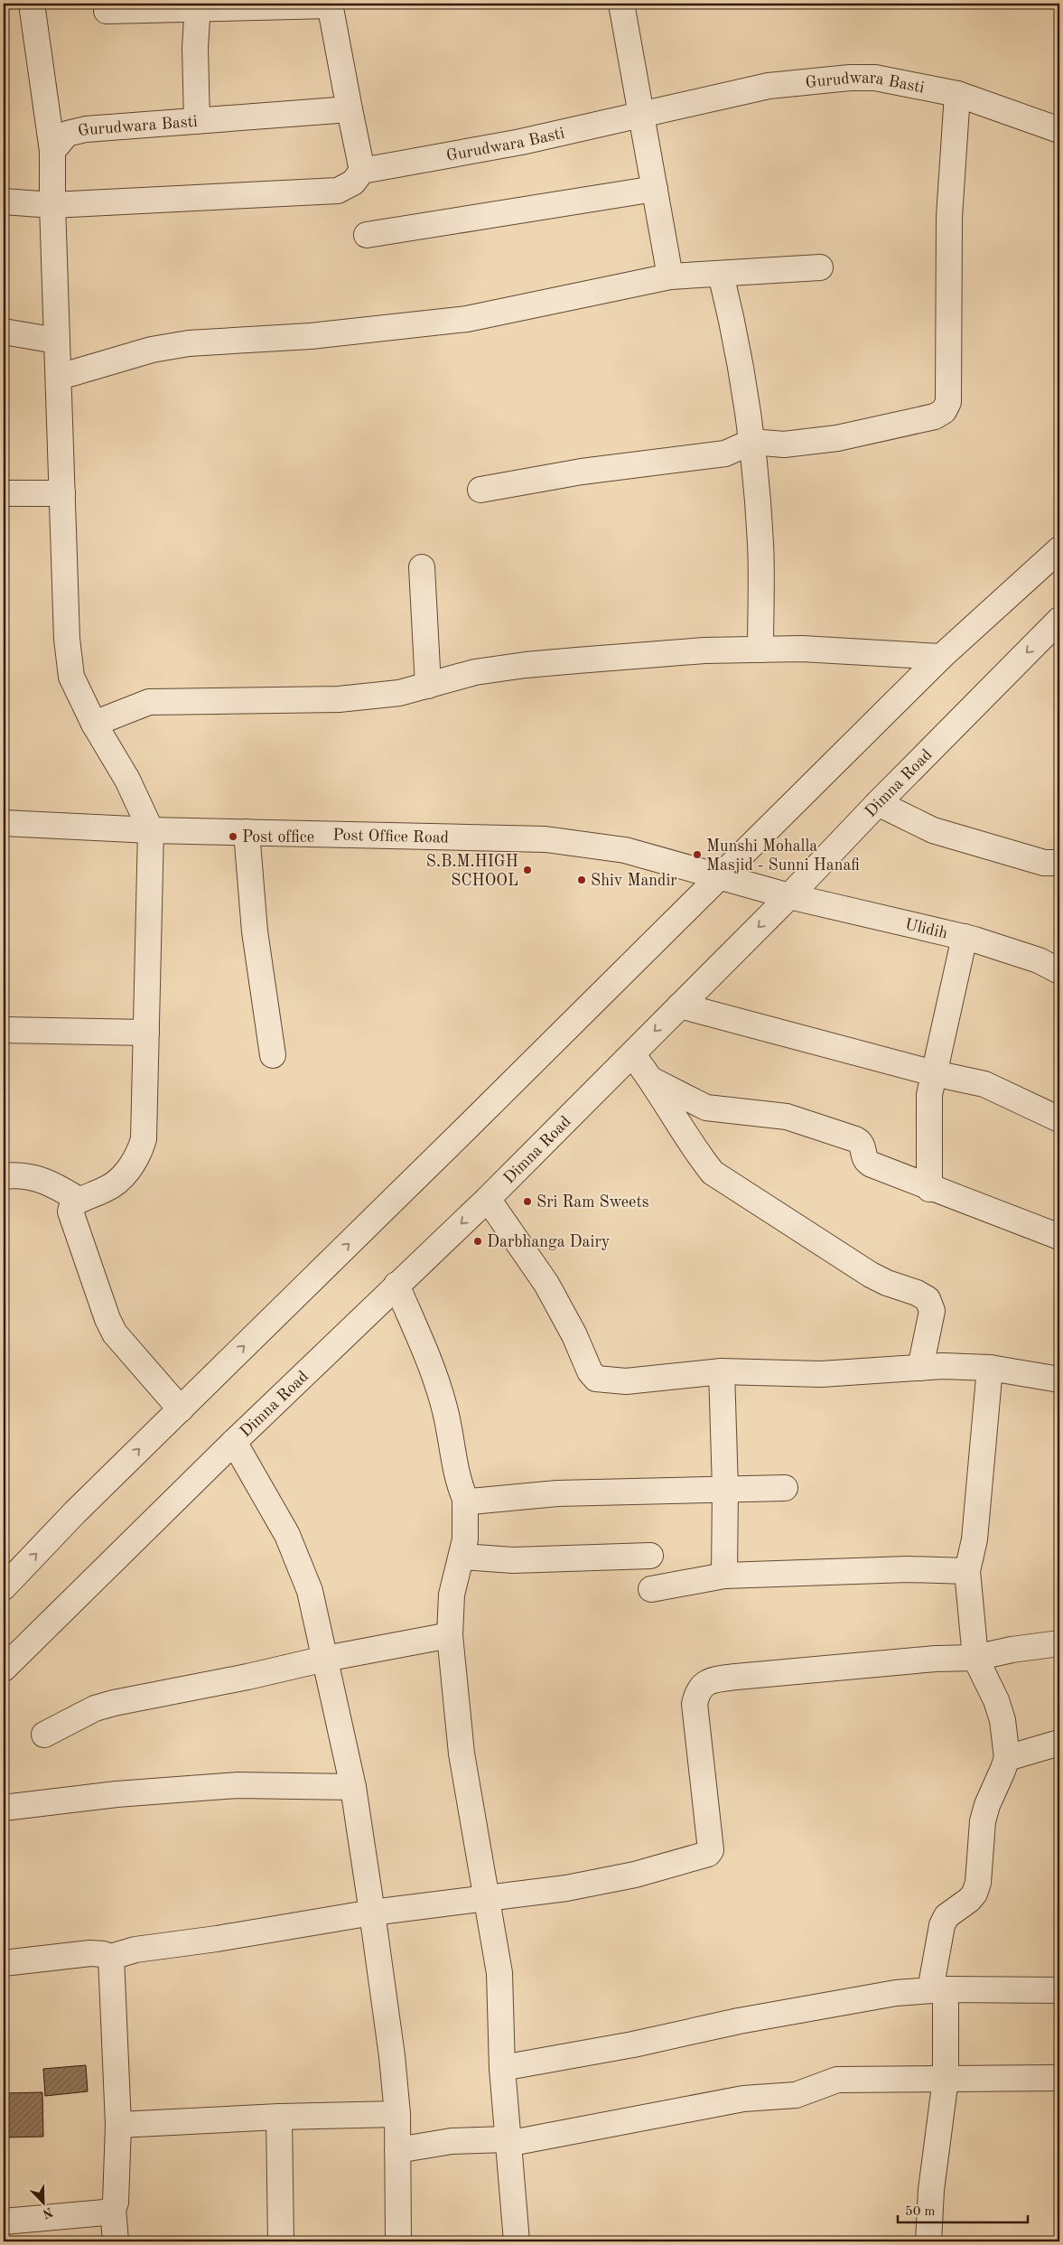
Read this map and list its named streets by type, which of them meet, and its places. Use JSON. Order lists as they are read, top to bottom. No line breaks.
{"streets":{"street":["Gurudwara Basti","Dimna Road","Post Office Road","Ulidih"]},"crossings":[["Dimna Road","Post Office Road"],["Dimna Road","Ulidih"],["Post Office Road","Ulidih"]],"places":["Post office","Munshi Mohalla Masjid - Sunni Hanafi","S.B.M.HIGH SCHOOL","Shiv Mandir","Sri Ram Sweets","Darbhanga Dairy"],"scale_bar":"50 m","north":"bottom right"}
